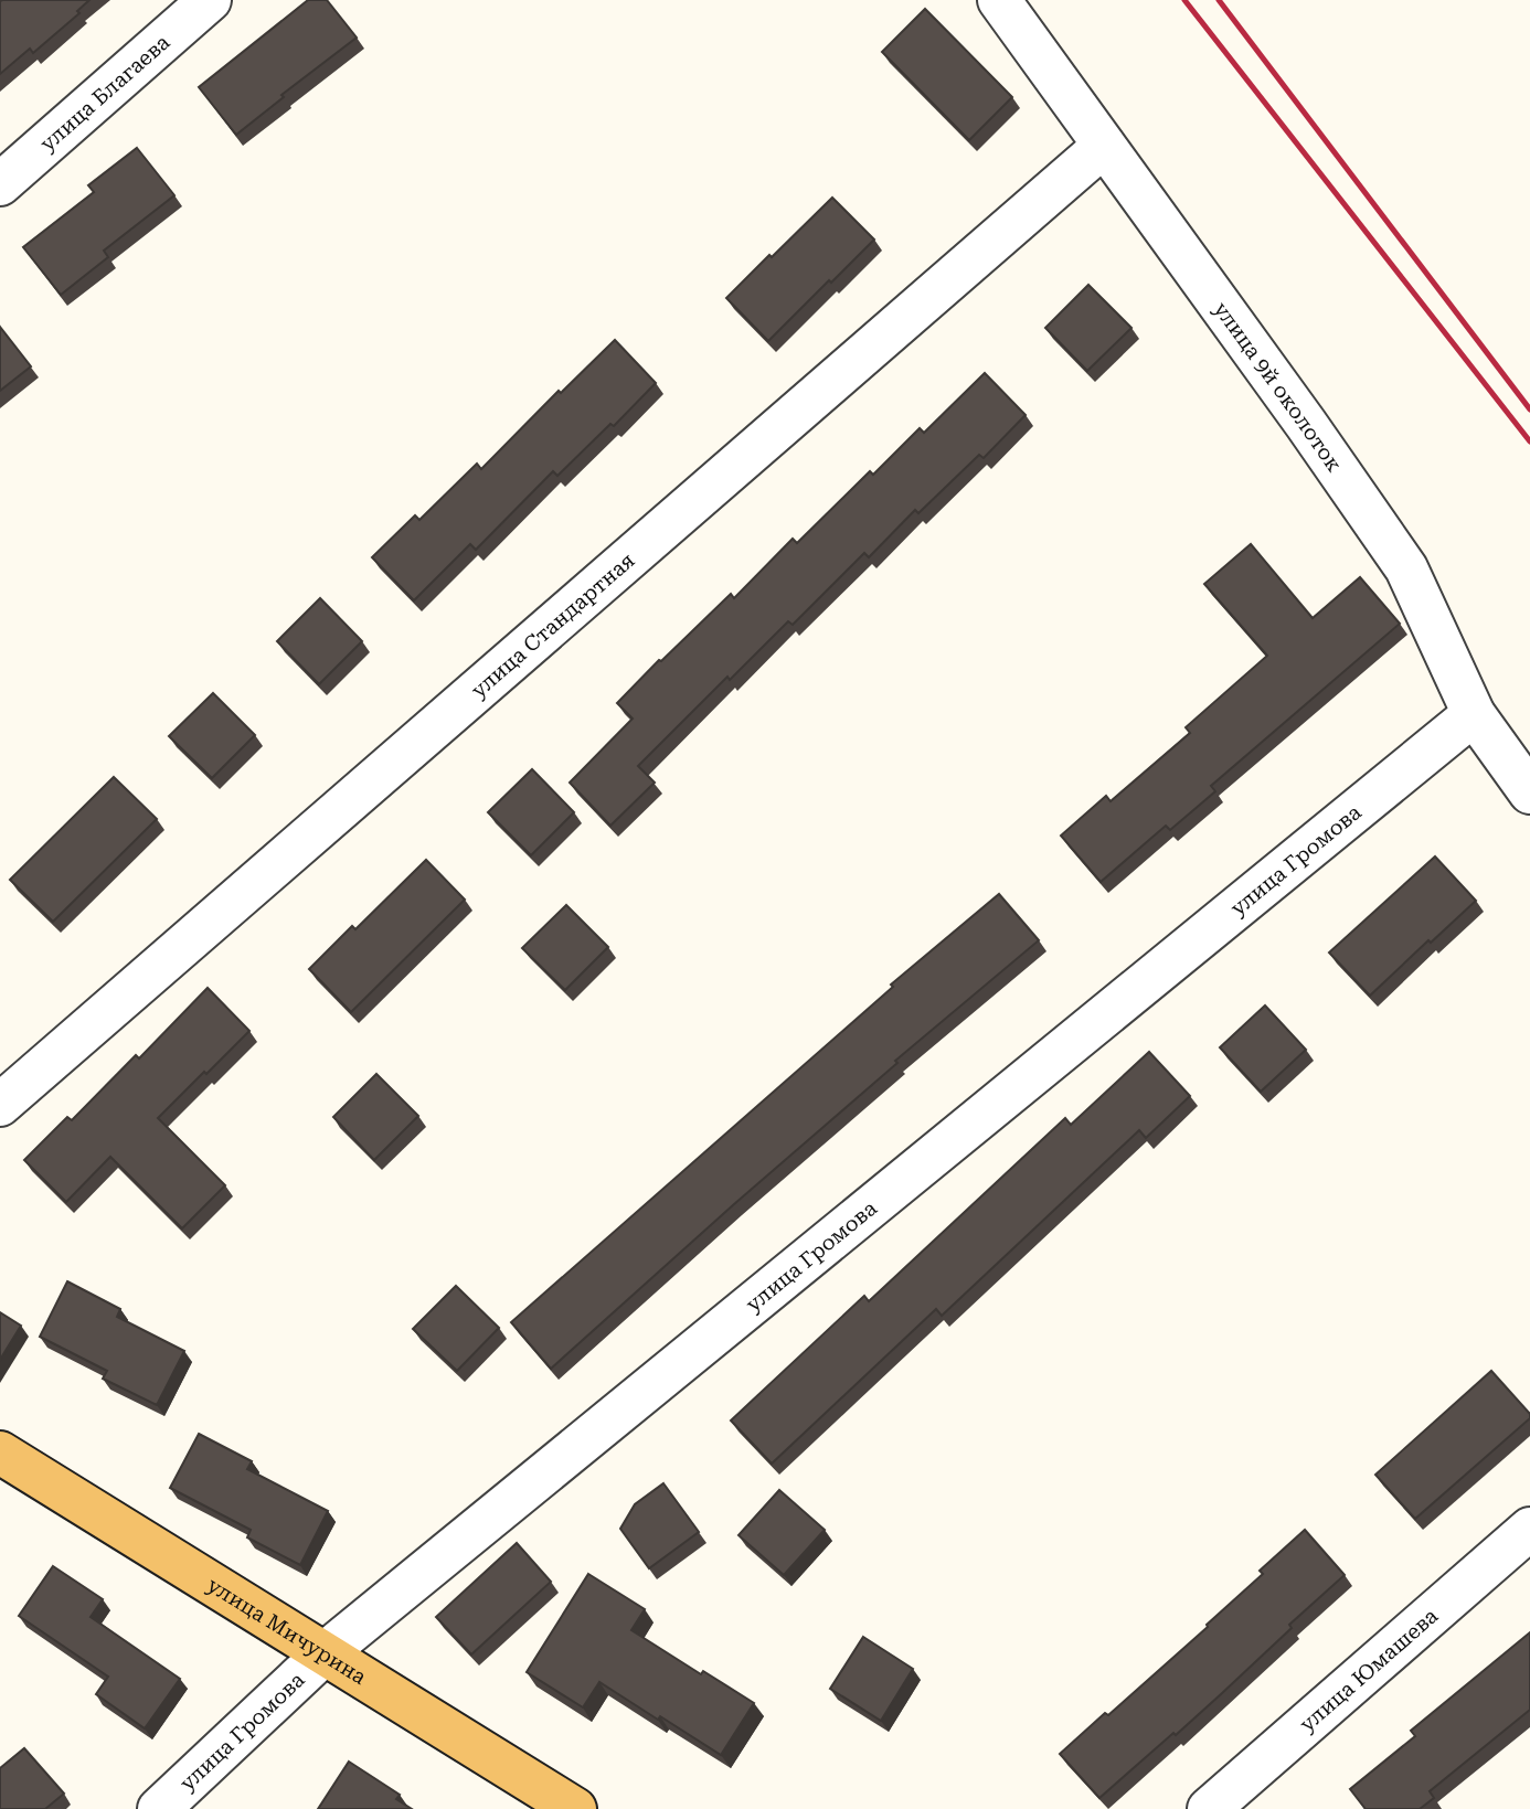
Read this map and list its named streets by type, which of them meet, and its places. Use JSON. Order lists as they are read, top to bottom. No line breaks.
{"streets":{"main road":["улица Мичурина"],"street":["улица Благаева","улица 9й околоток","улица Стандартная","улица Громова","улица Юмашева"]},"crossings":[["улица 9й околоток","улица Стандартная"],["улица 9й околоток","улица Громова"],["улица Громова","улица Мичурина"]]}
